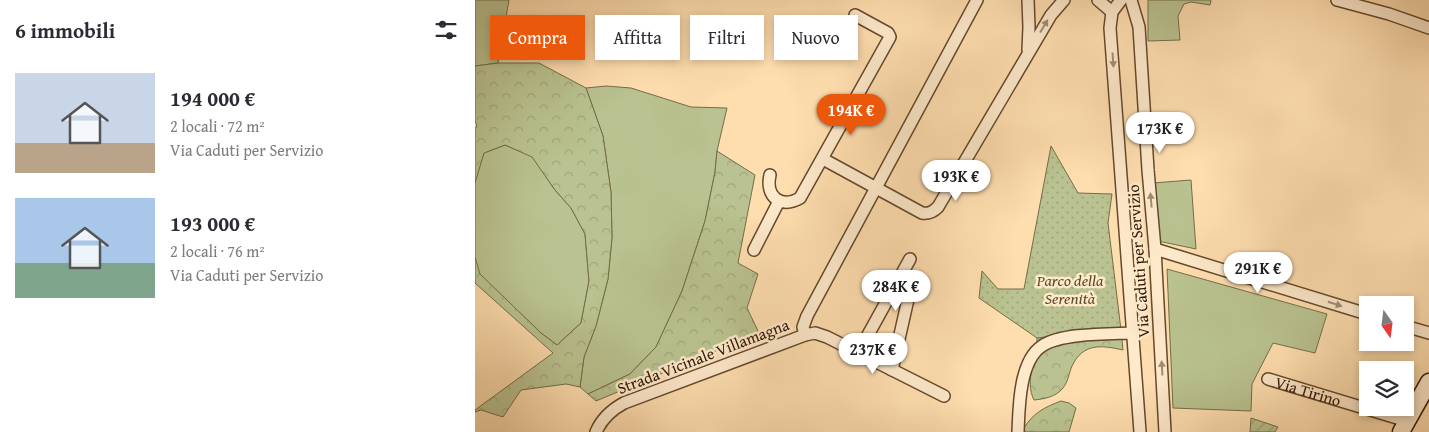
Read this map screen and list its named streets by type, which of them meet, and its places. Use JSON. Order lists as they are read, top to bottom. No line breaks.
{"streets":{"street":["Via Caduti per Servizio","Strada Vicinale Villamagna","Via Tirino"]},"parks":["Parco della Serenità"],"north":"bottom","page":{"heading":"6 immobili","chip":["Compra","Affitta","Filtri","Nuovo"],"list":[{"name":"194 000 €","note":"2 locali · 72 m² · Via Caduti per Servizio"},{"name":"193 000 €","note":"2 locali · 76 m² · Via Caduti per Servizio"}],"price":["194K €","173K €","193K €","291K €","284K €","237K €"]}}
